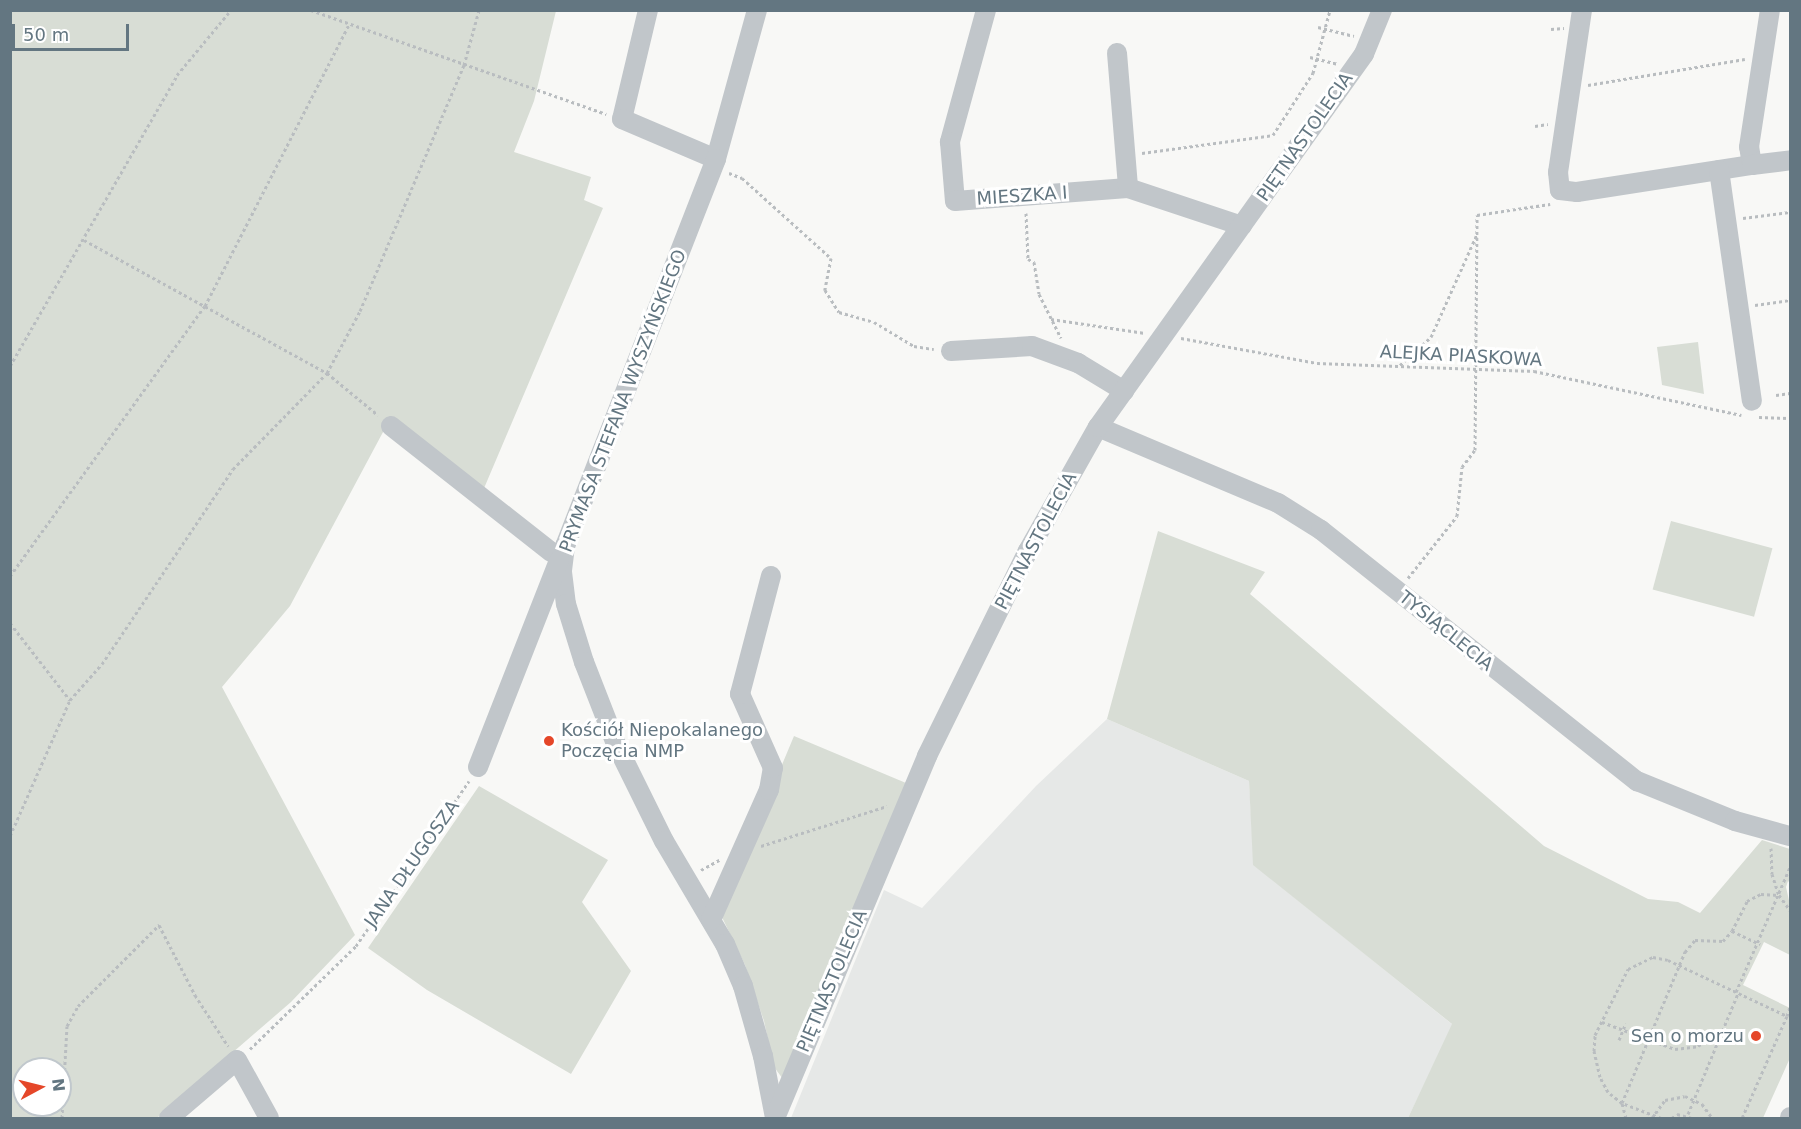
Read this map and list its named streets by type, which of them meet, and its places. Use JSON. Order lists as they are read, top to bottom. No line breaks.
{"streets":{"street":["PIĘTNASTOLECIA","MIESZKA I","PRYMASA STEFANA WYSZYŃSKIEGO","TYSIĄCLECIA"],"path":["ALEJKA PIASKOWA","JANA DŁUGOSZA"]},"crossings":[["PIĘTNASTOLECIA","MIESZKA I"],["PIĘTNASTOLECIA","ALEJKA PIASKOWA"],["PIĘTNASTOLECIA","PRYMASA STEFANA WYSZYŃSKIEGO"],["PIĘTNASTOLECIA","TYSIĄCLECIA"]],"places":["Kościół Niepokalanego Poczęcia NMP","Sen o morzu"],"scale_bar":"50 m","north":"right"}
